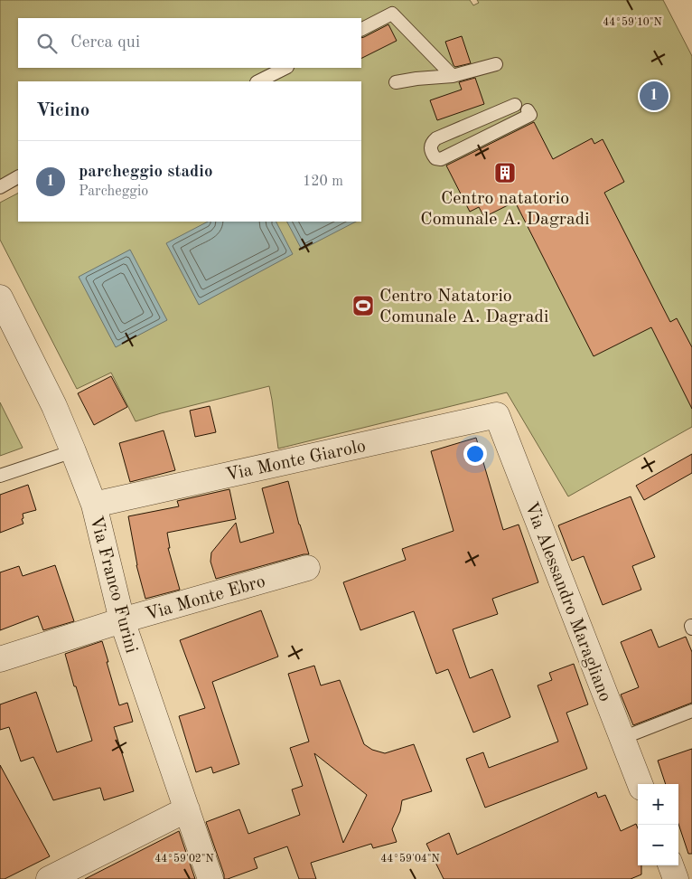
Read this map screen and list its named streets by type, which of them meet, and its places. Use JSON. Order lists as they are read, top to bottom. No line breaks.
{"streets":{"street":["Via Monte Giarolo","Via Franco Furini","Via Monte Ebro","Via Alessandro Maragliano"]},"crossings":[["Via Monte Giarolo","Via Franco Furini"],["Via Monte Giarolo","Via Alessandro Maragliano"],["Via Franco Furini","Via Monte Ebro"]],"places":{"building":["Centro natatorio Comunale A. Dagradi"],"sports":["Centro Natatorio Comunale A. Dagradi"]},"page":{"search":"Cerca qui","pins":"1","heading":"Vicino","list":[{"mark":"1","name":"parcheggio stadio","note":"Parcheggio","value":"120 m"}],"map_buttons":["+","−"]},"coordinates":["44°59'10\"N","44°59'02\"N","44°59'04\"N"]}
